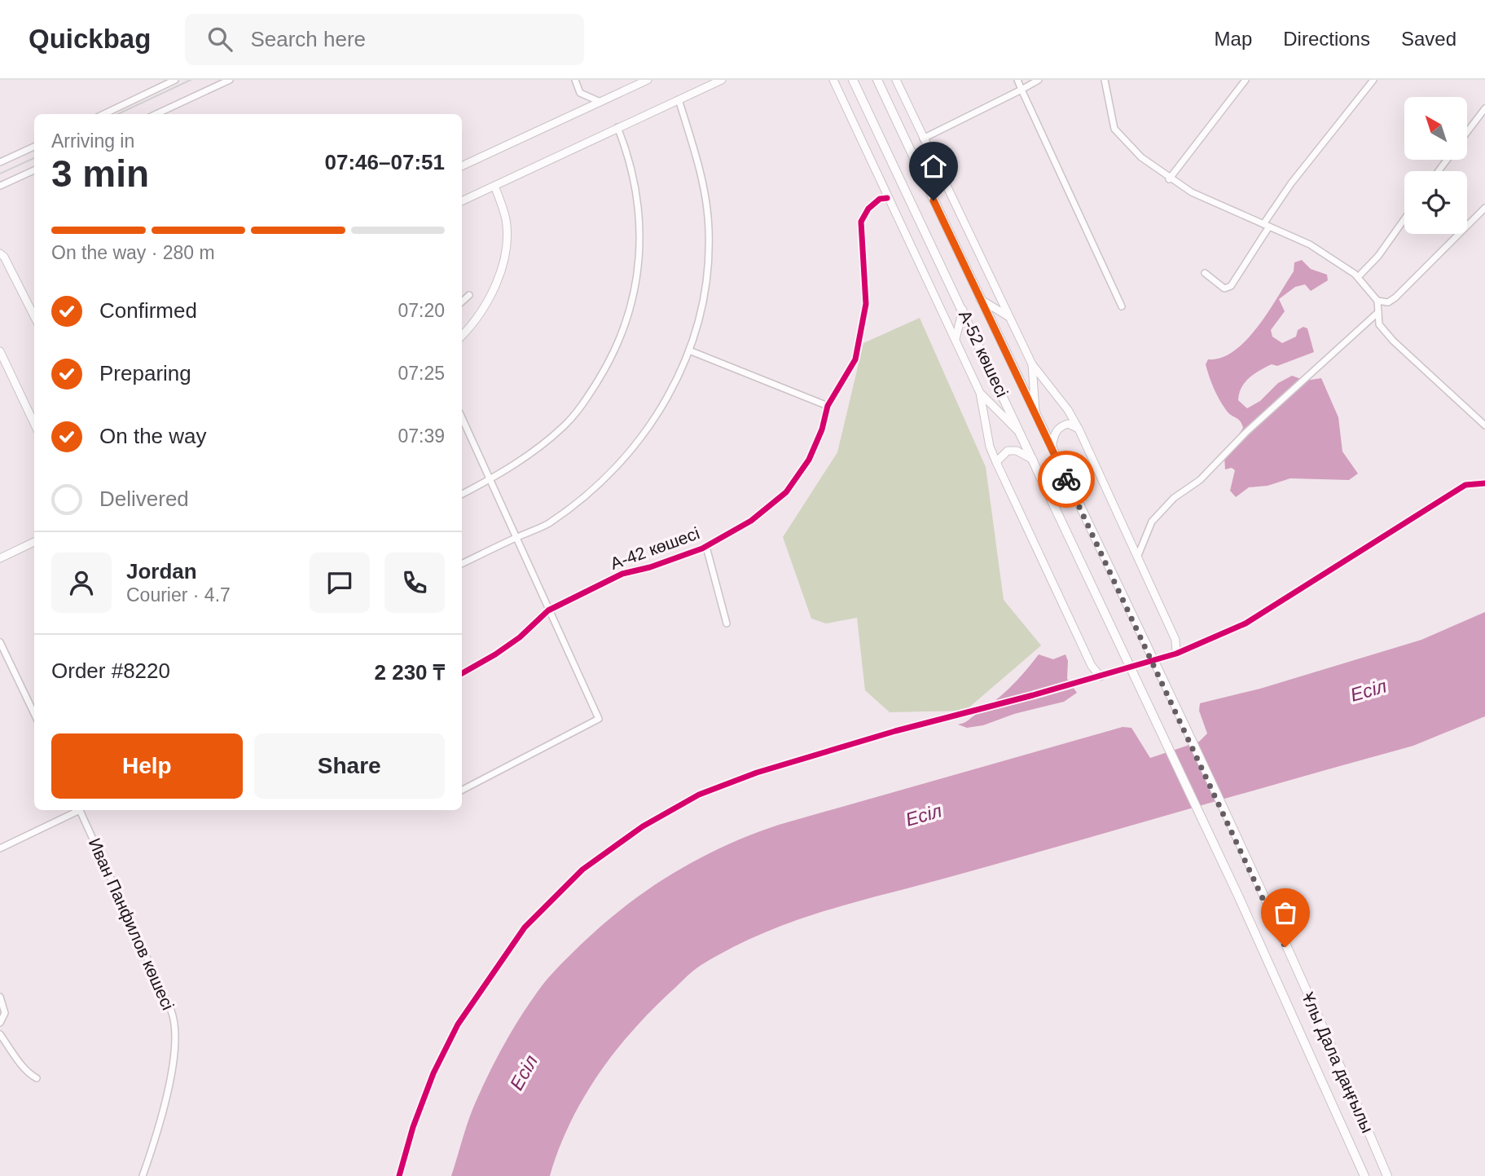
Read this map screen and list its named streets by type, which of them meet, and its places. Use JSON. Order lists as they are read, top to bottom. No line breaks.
{"streets":{"main road":["А-52 көшесі","Ұлы Дала даңғылы"],"street":["А-42 көшесі","Иван Панфилов көшесі"]},"crossings":[["А-52 көшесі","Ұлы Дала даңғылы"]],"water":["Есіл"],"north":"top left","page":{"header":"Quickbag","search":"Search here","nav":["Map","Directions","Saved"],"heading":["3 min","Arriving in","07:46–07:51"],"panel":["Jordan","Courier · 4.7","Order #8220","2 230 ₸"],"bar":"On the way · 280 m","list":[["Confirmed","07:20"],["Preparing","07:25"],["On the way","07:39"],"Delivered"],"buttons":["Help","Share"]}}
